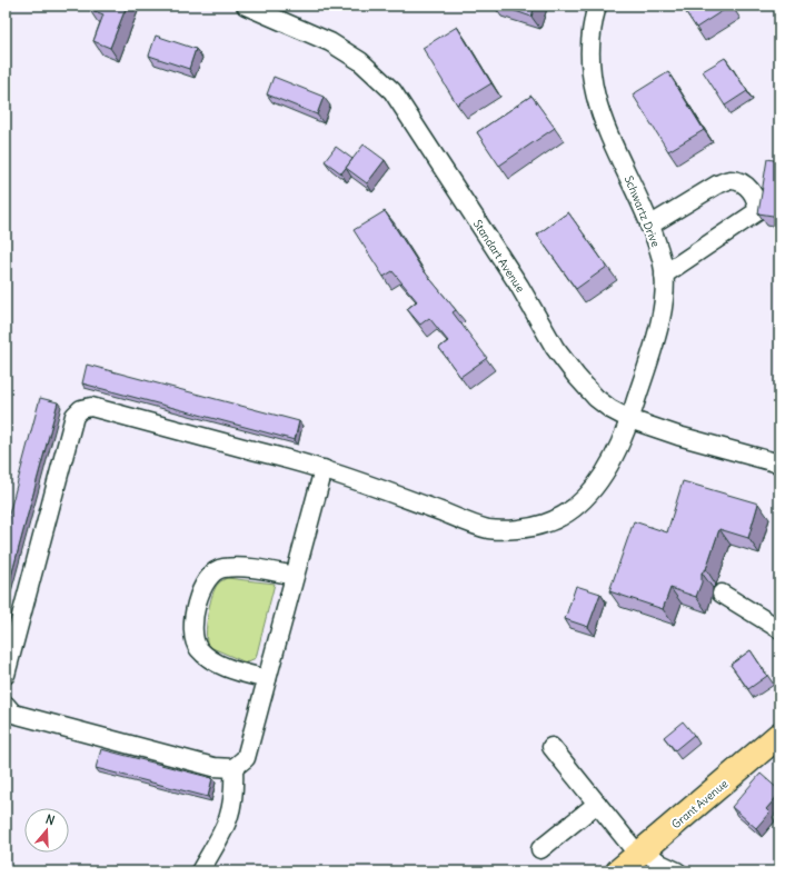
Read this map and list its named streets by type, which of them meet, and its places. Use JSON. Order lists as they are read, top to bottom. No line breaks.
{"streets":{"highway":["Grant Avenue"],"street":["Schwartz Drive","Standart Avenue"]},"crossings":[["Schwartz Drive","Standart Avenue"]],"north":"top"}
